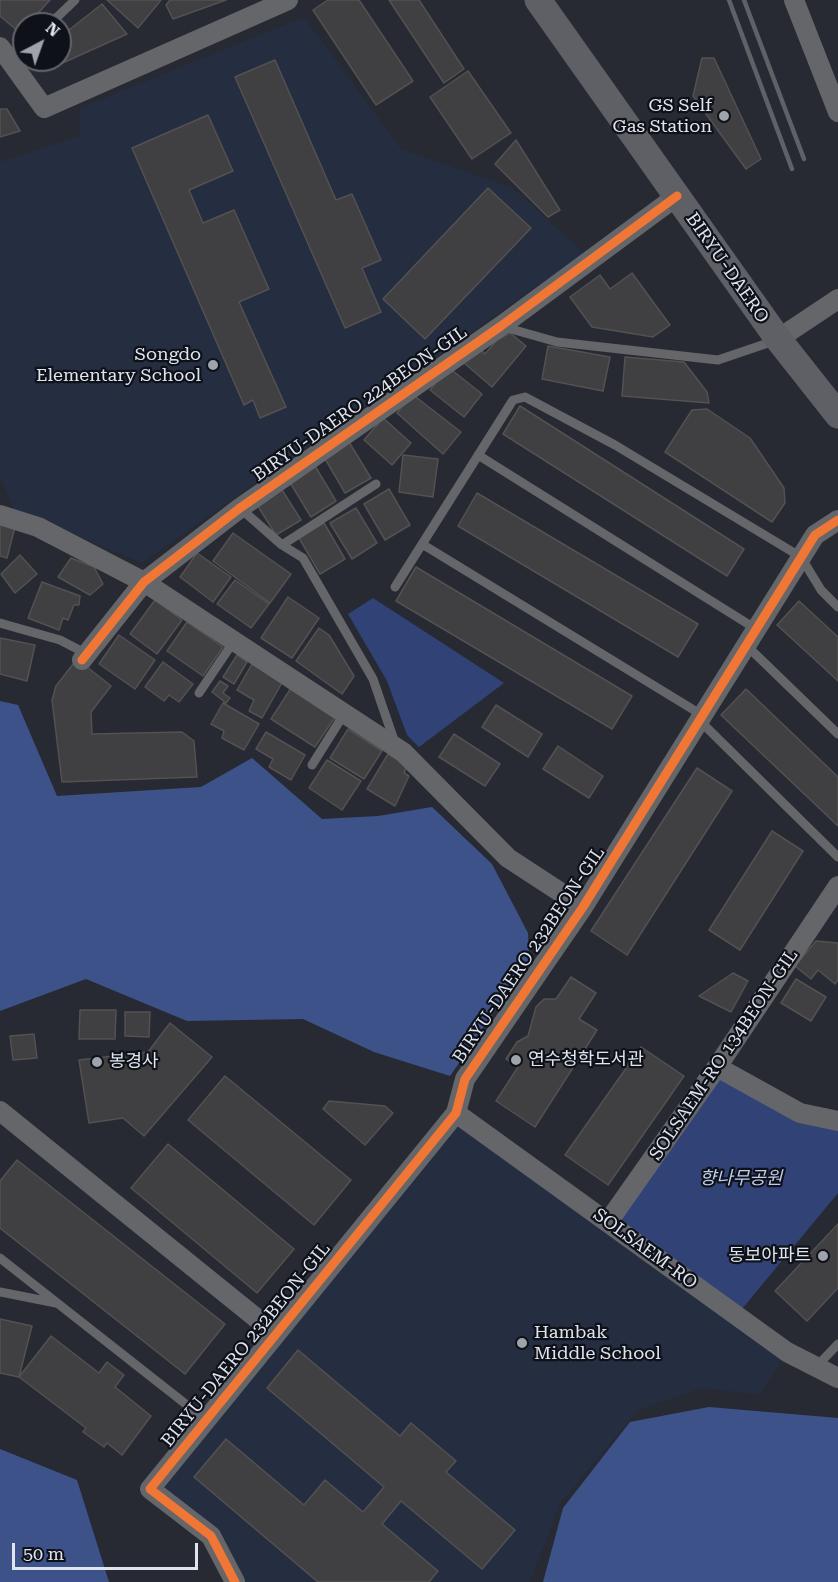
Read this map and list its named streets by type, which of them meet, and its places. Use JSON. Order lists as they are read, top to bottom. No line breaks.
{"streets":{"main road":["BIRYU-DAERO"],"street":["BIRYU-DAERO 224BEON-GIL","BIRYU-DAERO 232BEON-GIL","SOLSAEM-RO 134BEON-GIL","SOLSAEM-RO"]},"crossings":[["BIRYU-DAERO","BIRYU-DAERO 224BEON-GIL"],["BIRYU-DAERO 232BEON-GIL","SOLSAEM-RO"],["SOLSAEM-RO 134BEON-GIL","SOLSAEM-RO"]],"parks":["향나무공원"],"places":["GS Self Gas Station","Songdo Elementary School","연수청학도서관","봉경사","동보아파트","Hambak Middle School"],"scale_bar":"50 m","north":"top right"}
